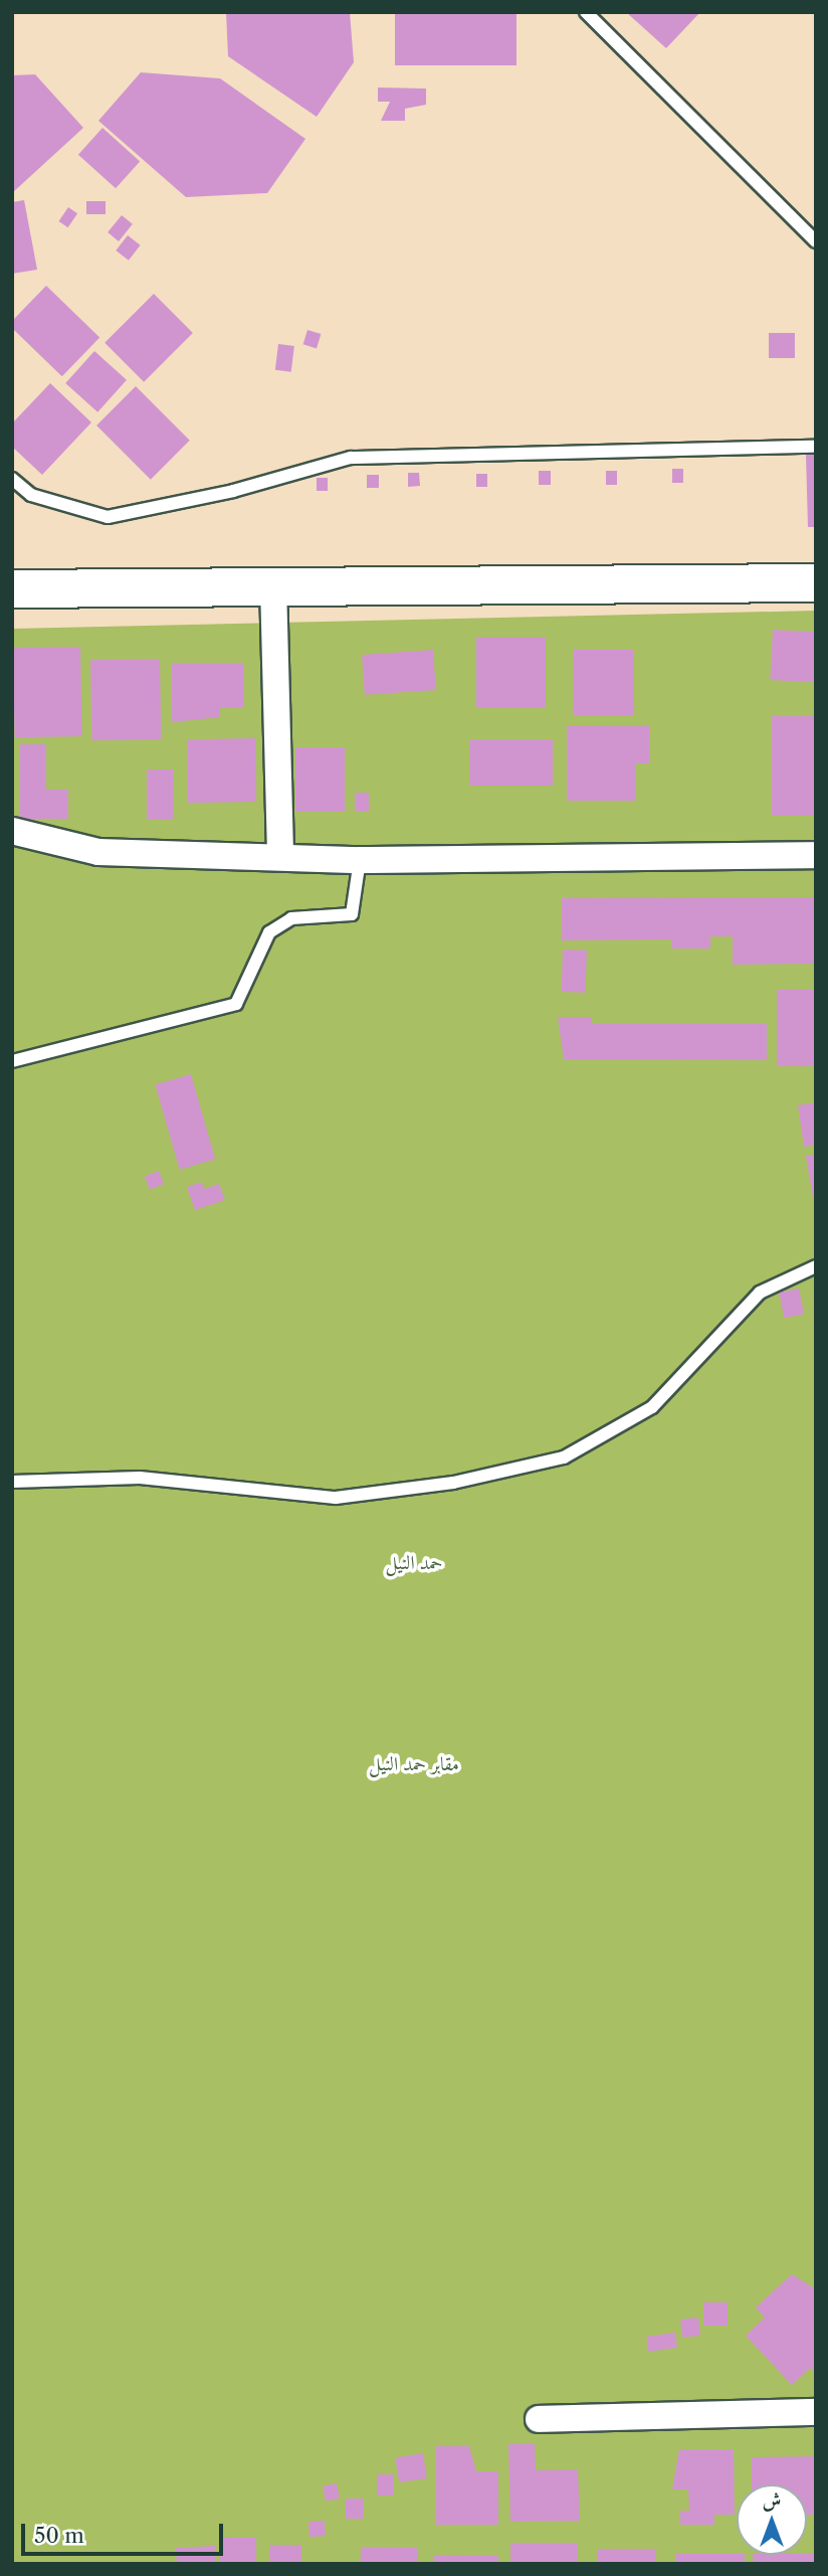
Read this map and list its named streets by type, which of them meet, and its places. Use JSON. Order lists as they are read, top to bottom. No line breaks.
{"parks":["حمد النيل","مقابر حمد النيل"],"scale_bar":"50 m","north":"top"}
